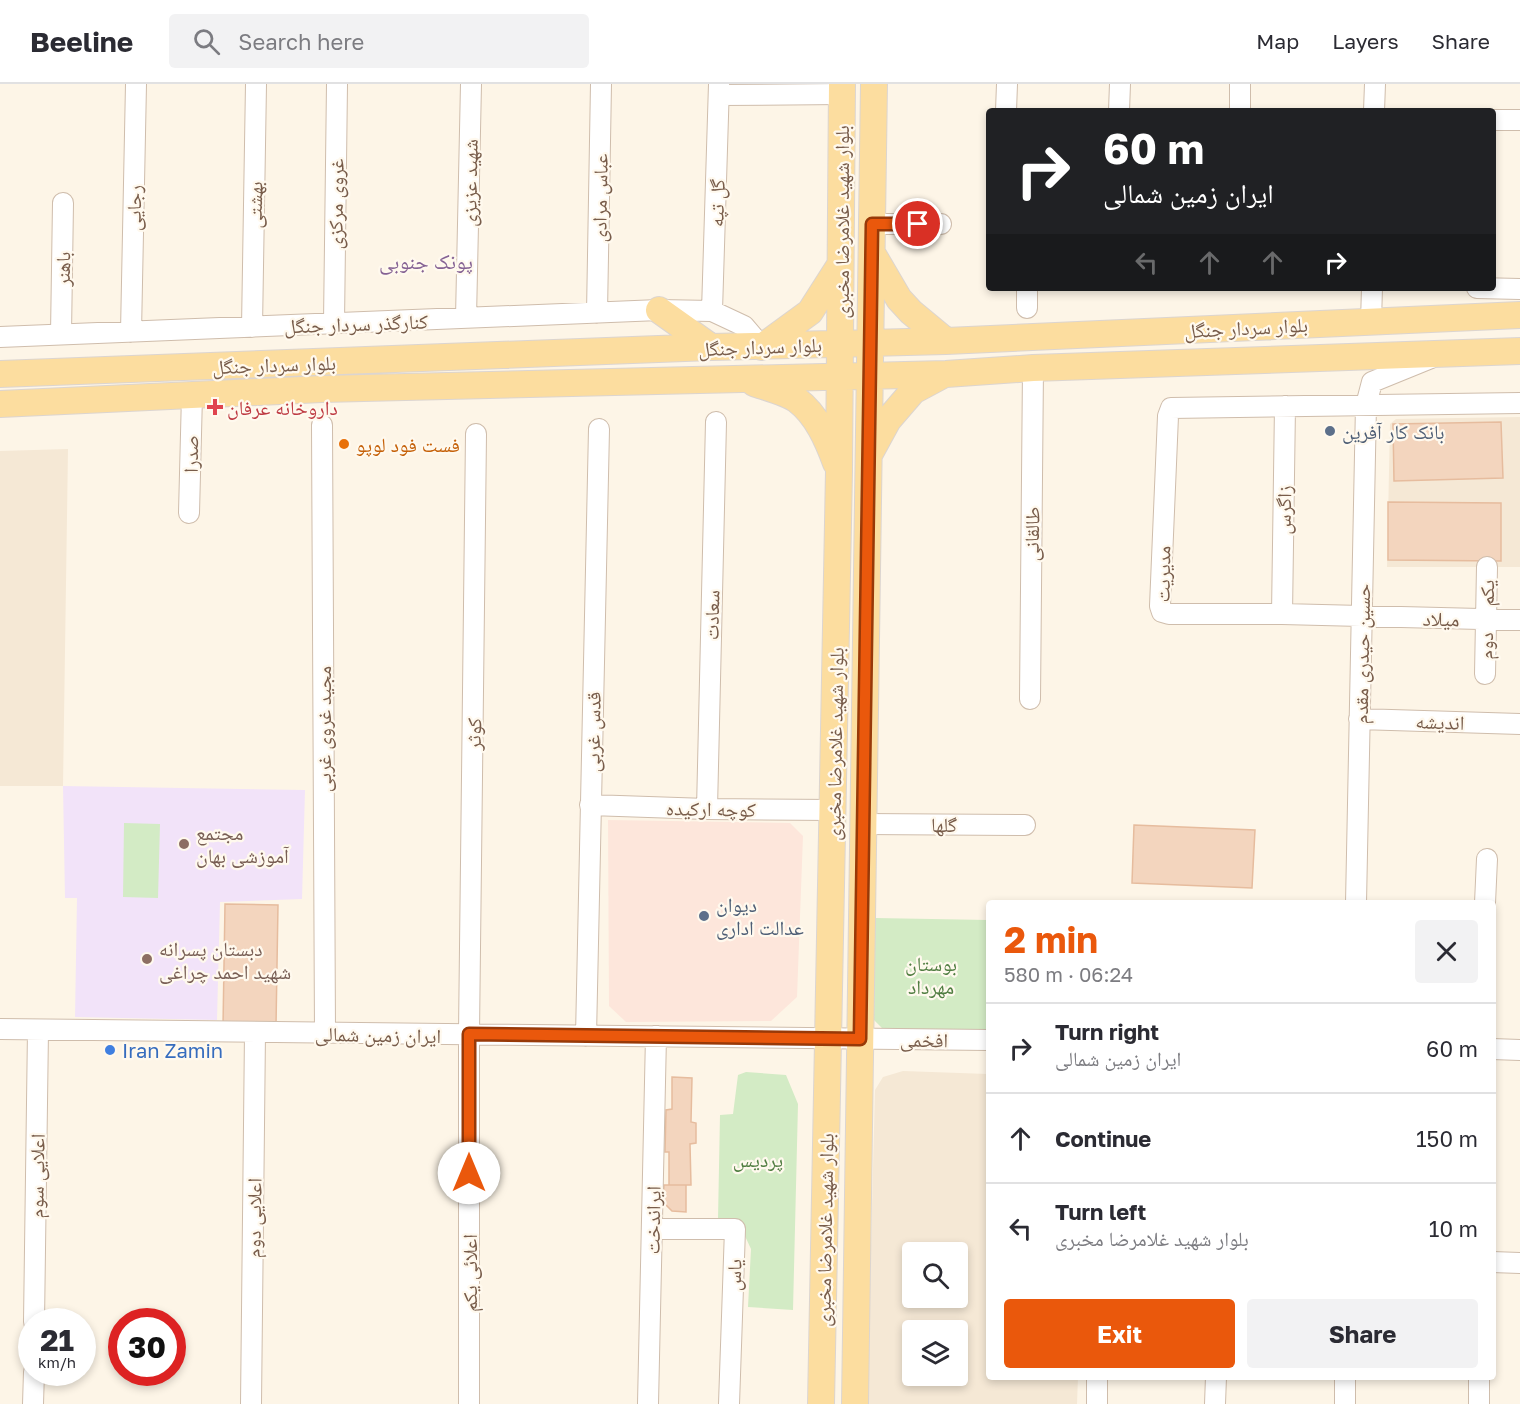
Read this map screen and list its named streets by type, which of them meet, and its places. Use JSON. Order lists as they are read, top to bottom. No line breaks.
{"streets":{"main road":["بلوار شهید غلامرضا مخبری","بلوار سردار جنگل"],"street":["شهید عزیزی","عباس مرادی","گل تپه","غروی مرکزی","بهشتی","رجایی","باهنر","کنارگذر سردار جنگل","صدرا","زاگرس","طالقانی","مدیریت","یکم","سعادت","میلاد","دوم","حسین حیدری مقدم","اندیشه","مجید غروی غربی","قدس غربی","کوثر","کوچه ارکیده","گلها","ایران زمین شمالی","افخمی","اعلایی سوم","اعلایی دوم","ایراندخت","اعلائی یکم","یاس"]},"crossings":[["شهید عزیزی","کنارگذر سردار جنگل"],["عباس مرادی","کنارگذر سردار جنگل"],["گل تپه","بلوار شهید غلامرضا مخبری"],["گل تپه","کنارگذر سردار جنگل"],["غروی مرکزی","کنارگذر سردار جنگل"],["بهشتی","کنارگذر سردار جنگل"],["رجایی","کنارگذر سردار جنگل"],["بلوار شهید غلامرضا مخبری","بلوار سردار جنگل"],["بلوار شهید غلامرضا مخبری","کوچه ارکیده"],["بلوار شهید غلامرضا مخبری","گلها"],["بلوار شهید غلامرضا مخبری","ایران زمین شمالی"],["بلوار شهید غلامرضا مخبری","افخمی"],["باهنر","کنارگذر سردار جنگل"],["بلوار سردار جنگل","صدرا"],["بلوار سردار جنگل","طالقانی"],["زاگرس","مدیریت"],["مدیریت","میلاد"],["مدیریت","حسین حیدری مقدم"],["یکم","میلاد"],["یکم","دوم"],["سعادت","کوچه ارکیده"],["میلاد","دوم"],["میلاد","حسین حیدری مقدم"],["حسین حیدری مقدم","اندیشه"],["مجید غروی غربی","ایران زمین شمالی"],["قدس غربی","کوچه ارکیده"],["قدس غربی","ایران زمین شمالی"],["کوثر","ایران زمین شمالی"],["کوثر","اعلائی یکم"],["ایران زمین شمالی","افخمی"],["ایران زمین شمالی","اعلایی سوم"],["ایران زمین شمالی","اعلایی دوم"],["ایران زمین شمالی","ایراندخت"],["ایران زمین شمالی","اعلائی یکم"],["ایراندخت","یاس"]],"districts":["پونک جنوبی"],"parks":["بوستان مهرداد","پردیس"],"places":{"health":["داروخانه عرفان"],"other":["بانک کار آفرین","فست فود لوپو","مجتمع آموزشی بهان","دیوان عدالت اداری","دبستان پسرانه شهید احمد چراغی","Iran Zamin"]},"page":{"header":"Beeline","search":"Search here","nav":["Map","Layers","Share"],"turn":["60 m","ایران زمین شمالی"],"heading":["2 min","580 m · 06:24"],"list":[{"name":"Turn right","note":"ایران زمین شمالی","value":"60 m"},{"name":"Continue","value":"150 m"},{"name":"Turn left","note":"بلوار شهید غلامرضا مخبری","value":"10 m"}],"buttons":["Exit","Share"],"speed":"21 km/h","limit":"30"}}
